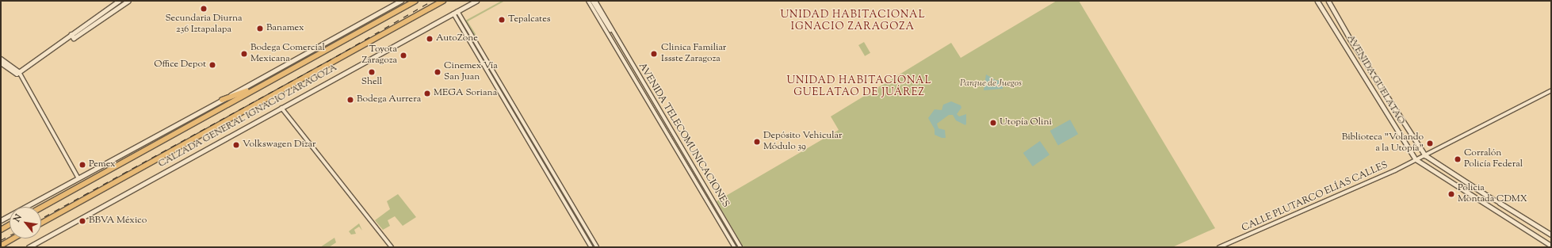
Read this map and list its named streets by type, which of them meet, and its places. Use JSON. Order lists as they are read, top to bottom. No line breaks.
{"streets":{"highway":["CALZADA GENERAL IGNACIO ZARAGOZA"],"main road":["AVENIDA GUELATAO"],"street":["AVENIDA TELECOMUNICACIONES","CALLE PLUTARCO ELÍAS CALLES"]},"crossings":[["AVENIDA GUELATAO","CALLE PLUTARCO ELÍAS CALLES"]],"districts":["UNIDAD HABITACIONAL IGNACIO ZARAGOZA","UNIDAD HABITACIONAL GUELATAO DE JUÁREZ"],"parks":["Parque de Juegos"],"places":["Secundaria Diurna 236 Iztapalapa","Tepalcates","Banamex","AutoZone","Bodega Comercial Mexicana","Clinica Familiar Issste Zaragoza","Toyota Zaragoza","Office Depot","Shell","Cinemex Vía San Juan","MEGA Soriana","Bodega Aurrera","Utopía Olini","Depósito Vehicular Módulo 39","Biblioteca \"Volando a la Utopía\"","Volkswagen Dizar","Corralón Policía Federal","Pemex","Policia Montada CDMX","BBVA México"],"north":"top left"}
